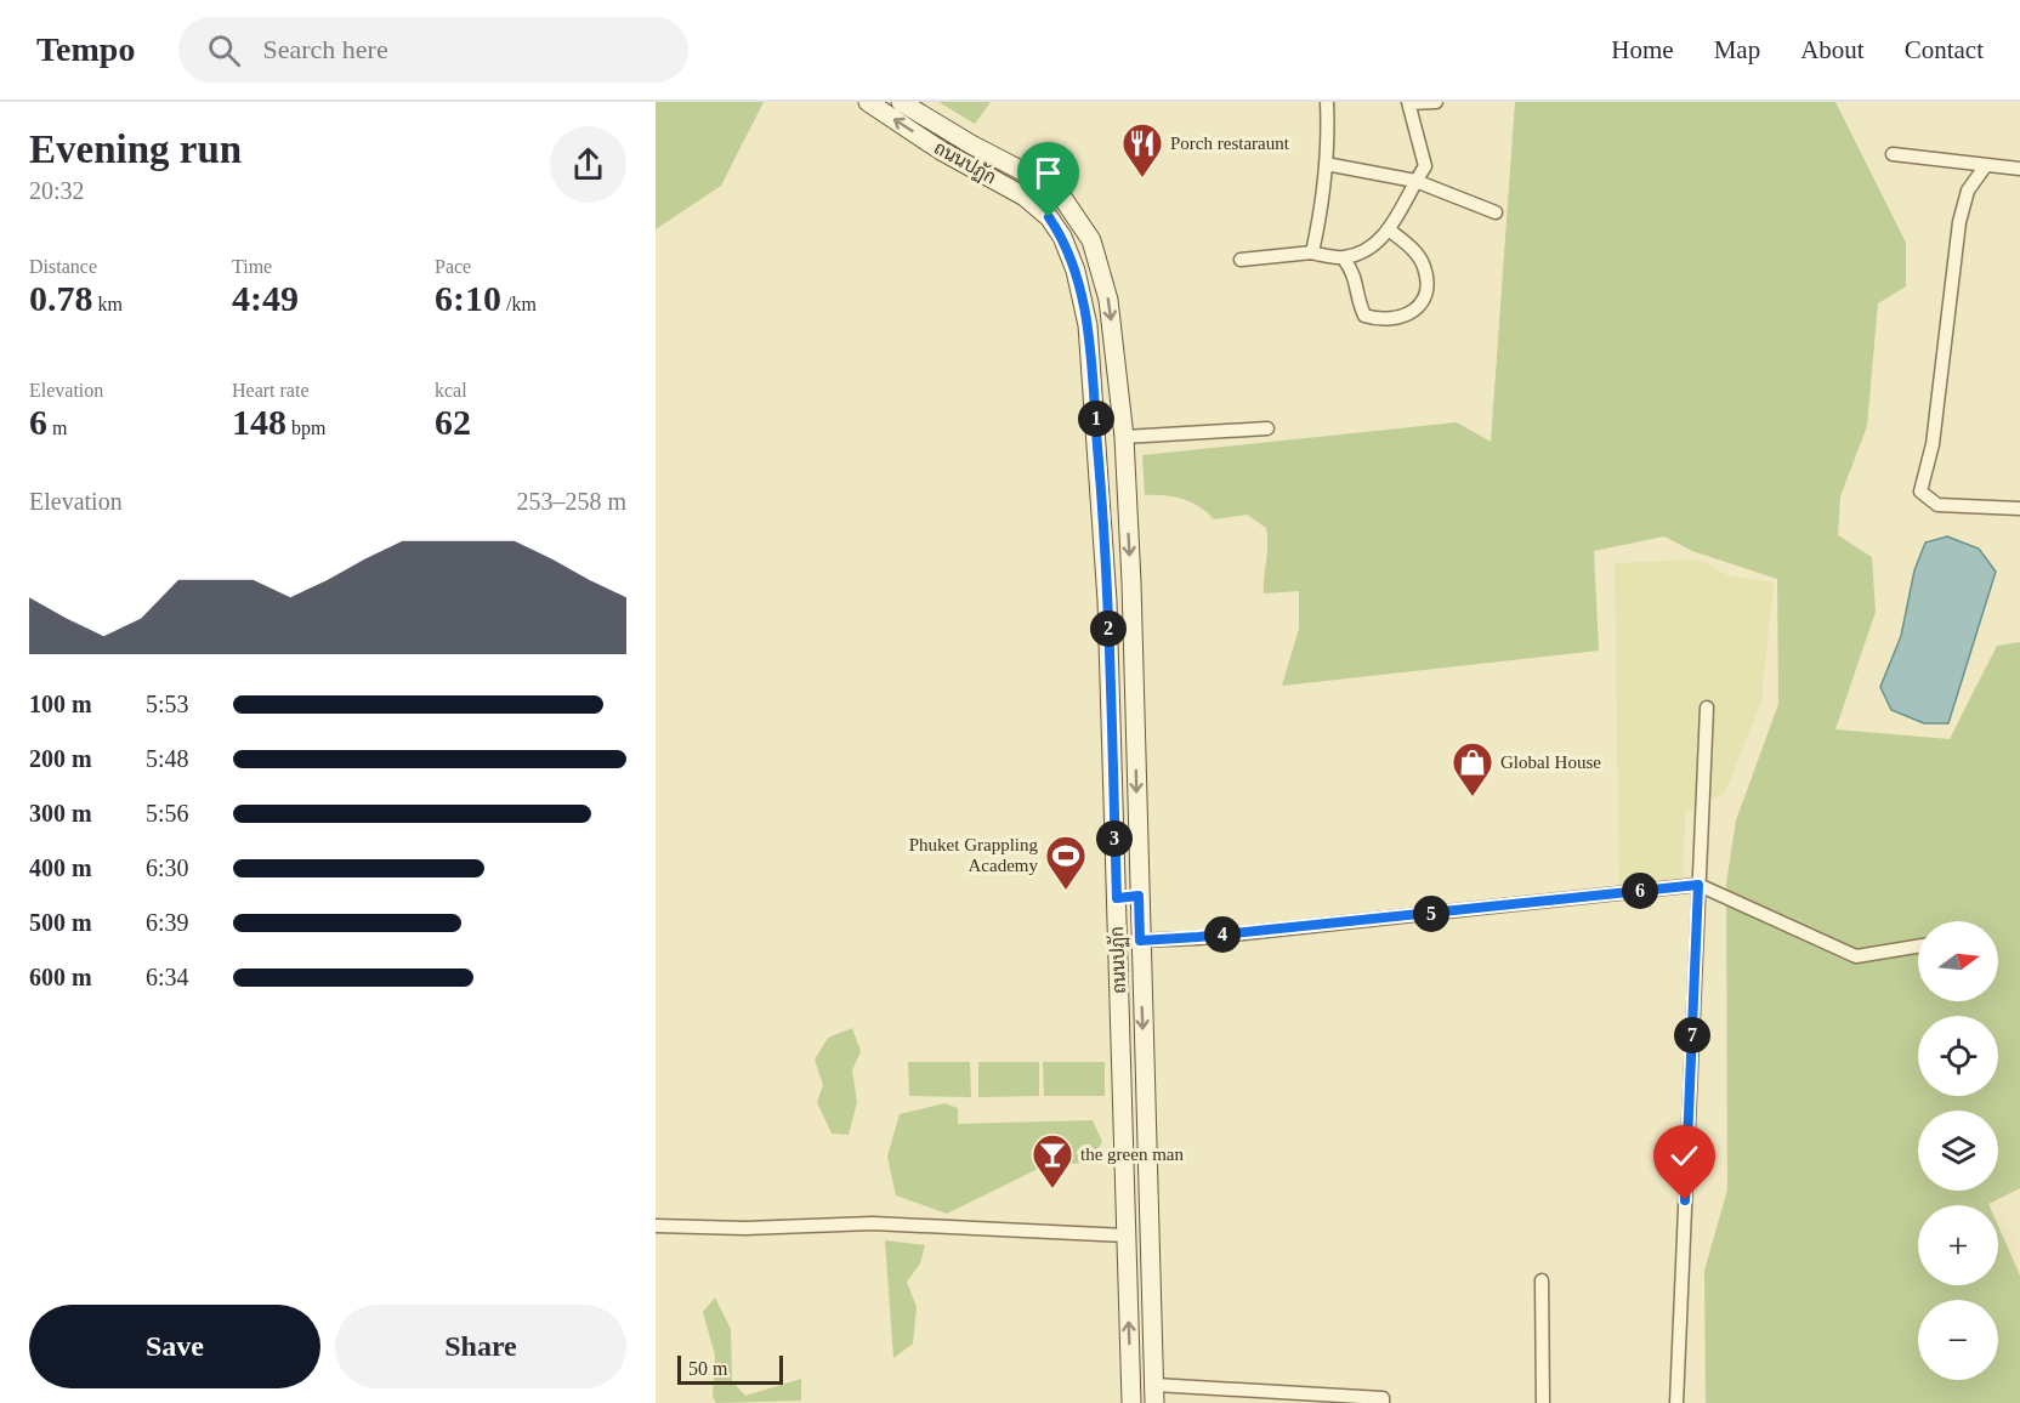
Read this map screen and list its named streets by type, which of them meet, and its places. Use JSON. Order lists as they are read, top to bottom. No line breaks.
{"streets":{"main road":["ถนนปฏัก"]},"places":{"restaurant":["Porch restaraunt"],"shop":["Global House"],"sports":["Phuket Grappling Academy"],"bar":["the green man"]},"scale_bar":"50 m","north":"right","page":{"header":"Tempo","search":"Search here","nav":["Home","Map","About","Contact"],"heading":["Evening run","20:32"],"stats":[["Distance","0.78 km"],["Time","4:49"],["Pace","6:10 /km"],["Elevation","6 m"],["Heart rate","148 bpm"],["kcal","62"]],"pins":["1","2","3","6","5","4","7"],"chart":["Elevation","253–258 m"],"list":[{"name":"100 m","note":"5:53"},{"name":"200 m","note":"5:48"},{"name":"300 m","note":"5:56"},{"name":"400 m","note":"6:30"},{"name":"500 m","note":"6:39"},{"name":"600 m","note":"6:34"}],"map_buttons":["+","−"],"buttons":["Save","Share"],"scale":"50 m"}}
